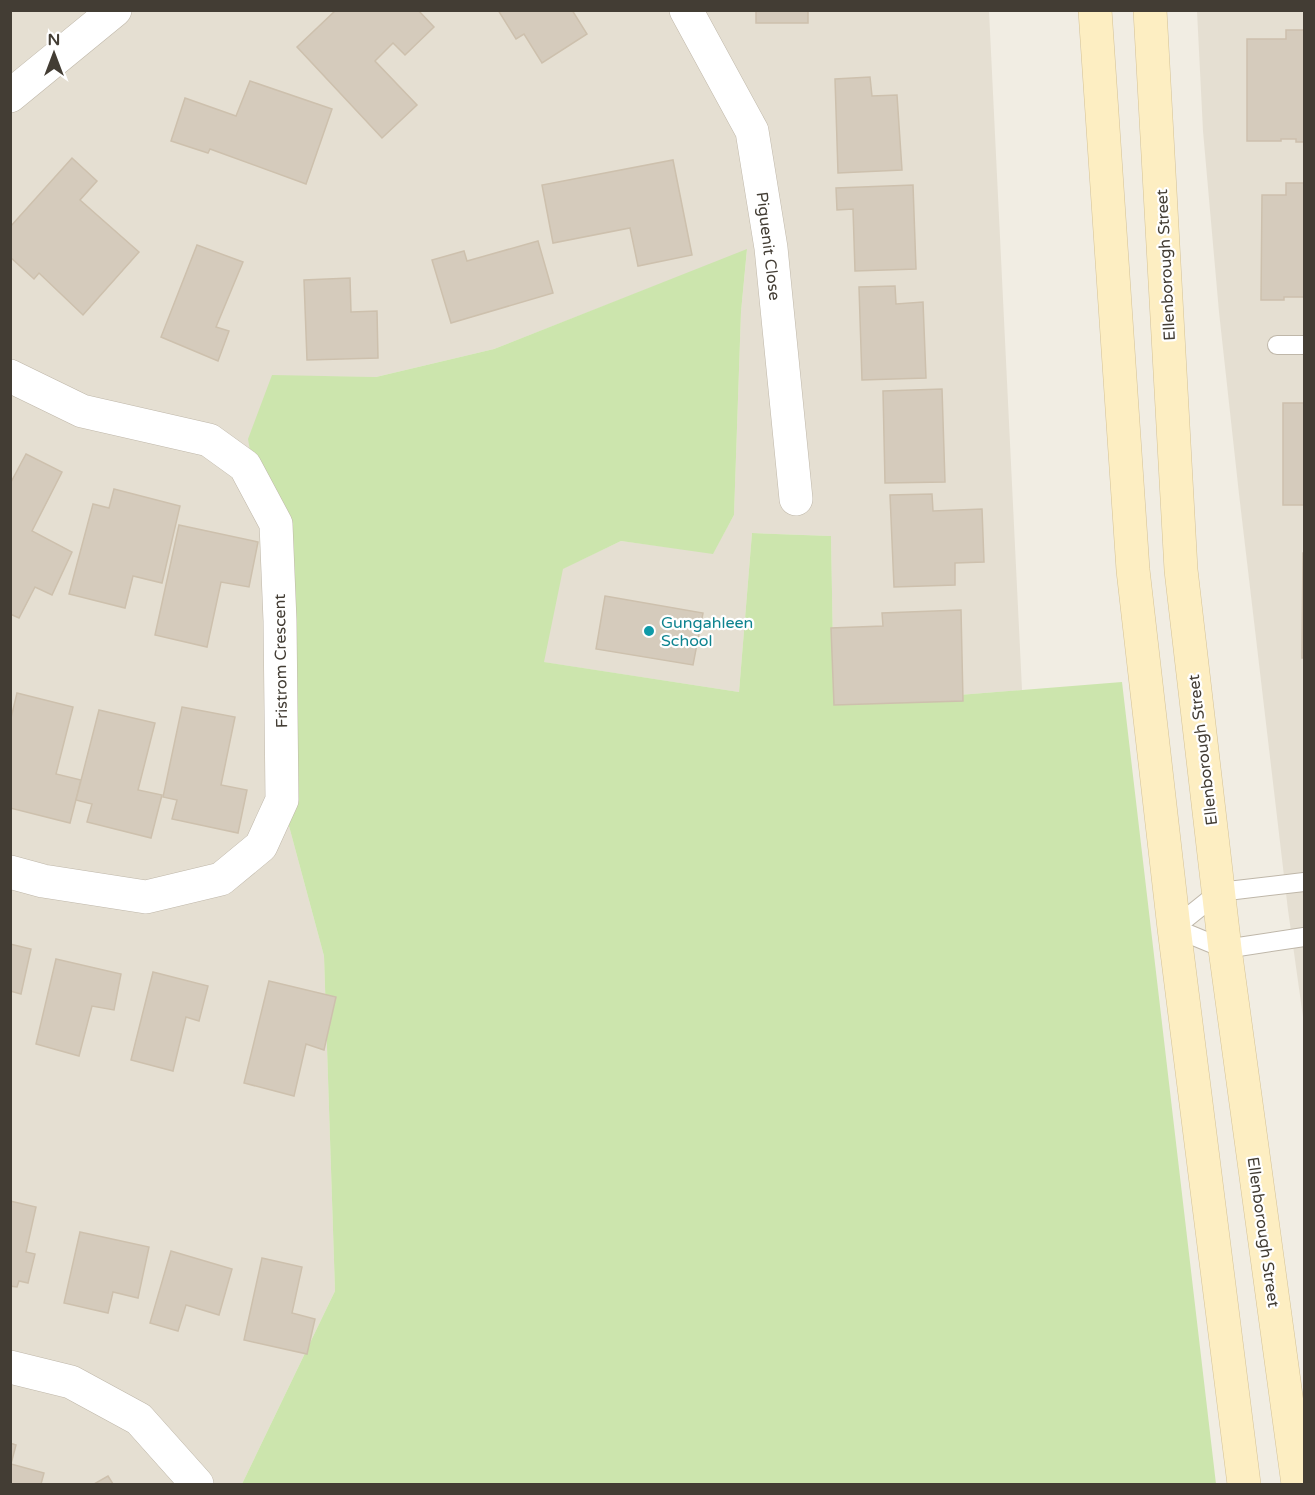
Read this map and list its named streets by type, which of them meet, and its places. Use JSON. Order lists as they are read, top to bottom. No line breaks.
{"streets":{"main road":["Ellenborough Street"],"street":["Piguenit Close","Fristrom Crescent"]},"places":["Gungahleen School"],"north":"top"}
